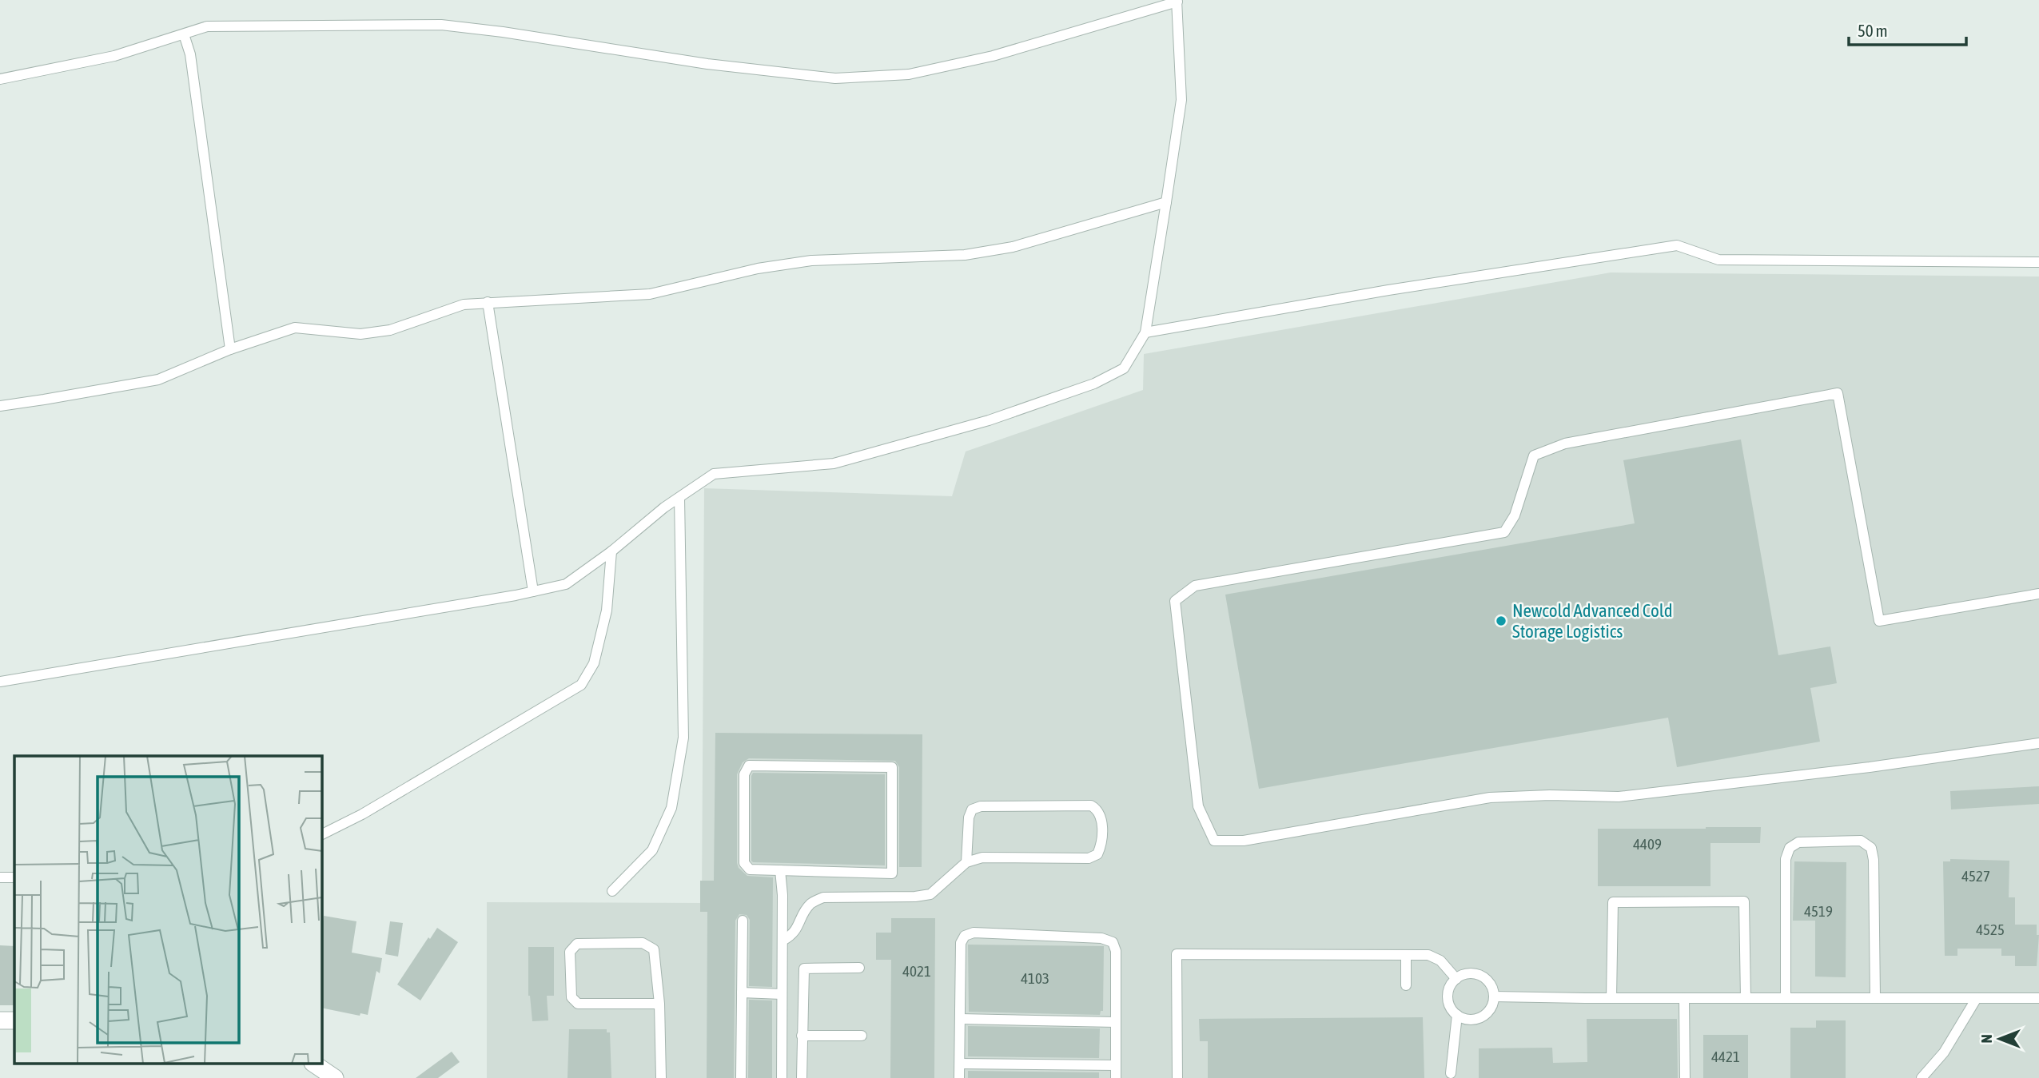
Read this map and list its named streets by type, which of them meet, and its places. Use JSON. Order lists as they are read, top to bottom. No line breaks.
{"places":["Newcold Advanced Cold Storage Logistics"],"house_numbers":["4409","4527","4519","4525","4021","4103","4421"],"scale_bar":"50 m","north":"left"}
